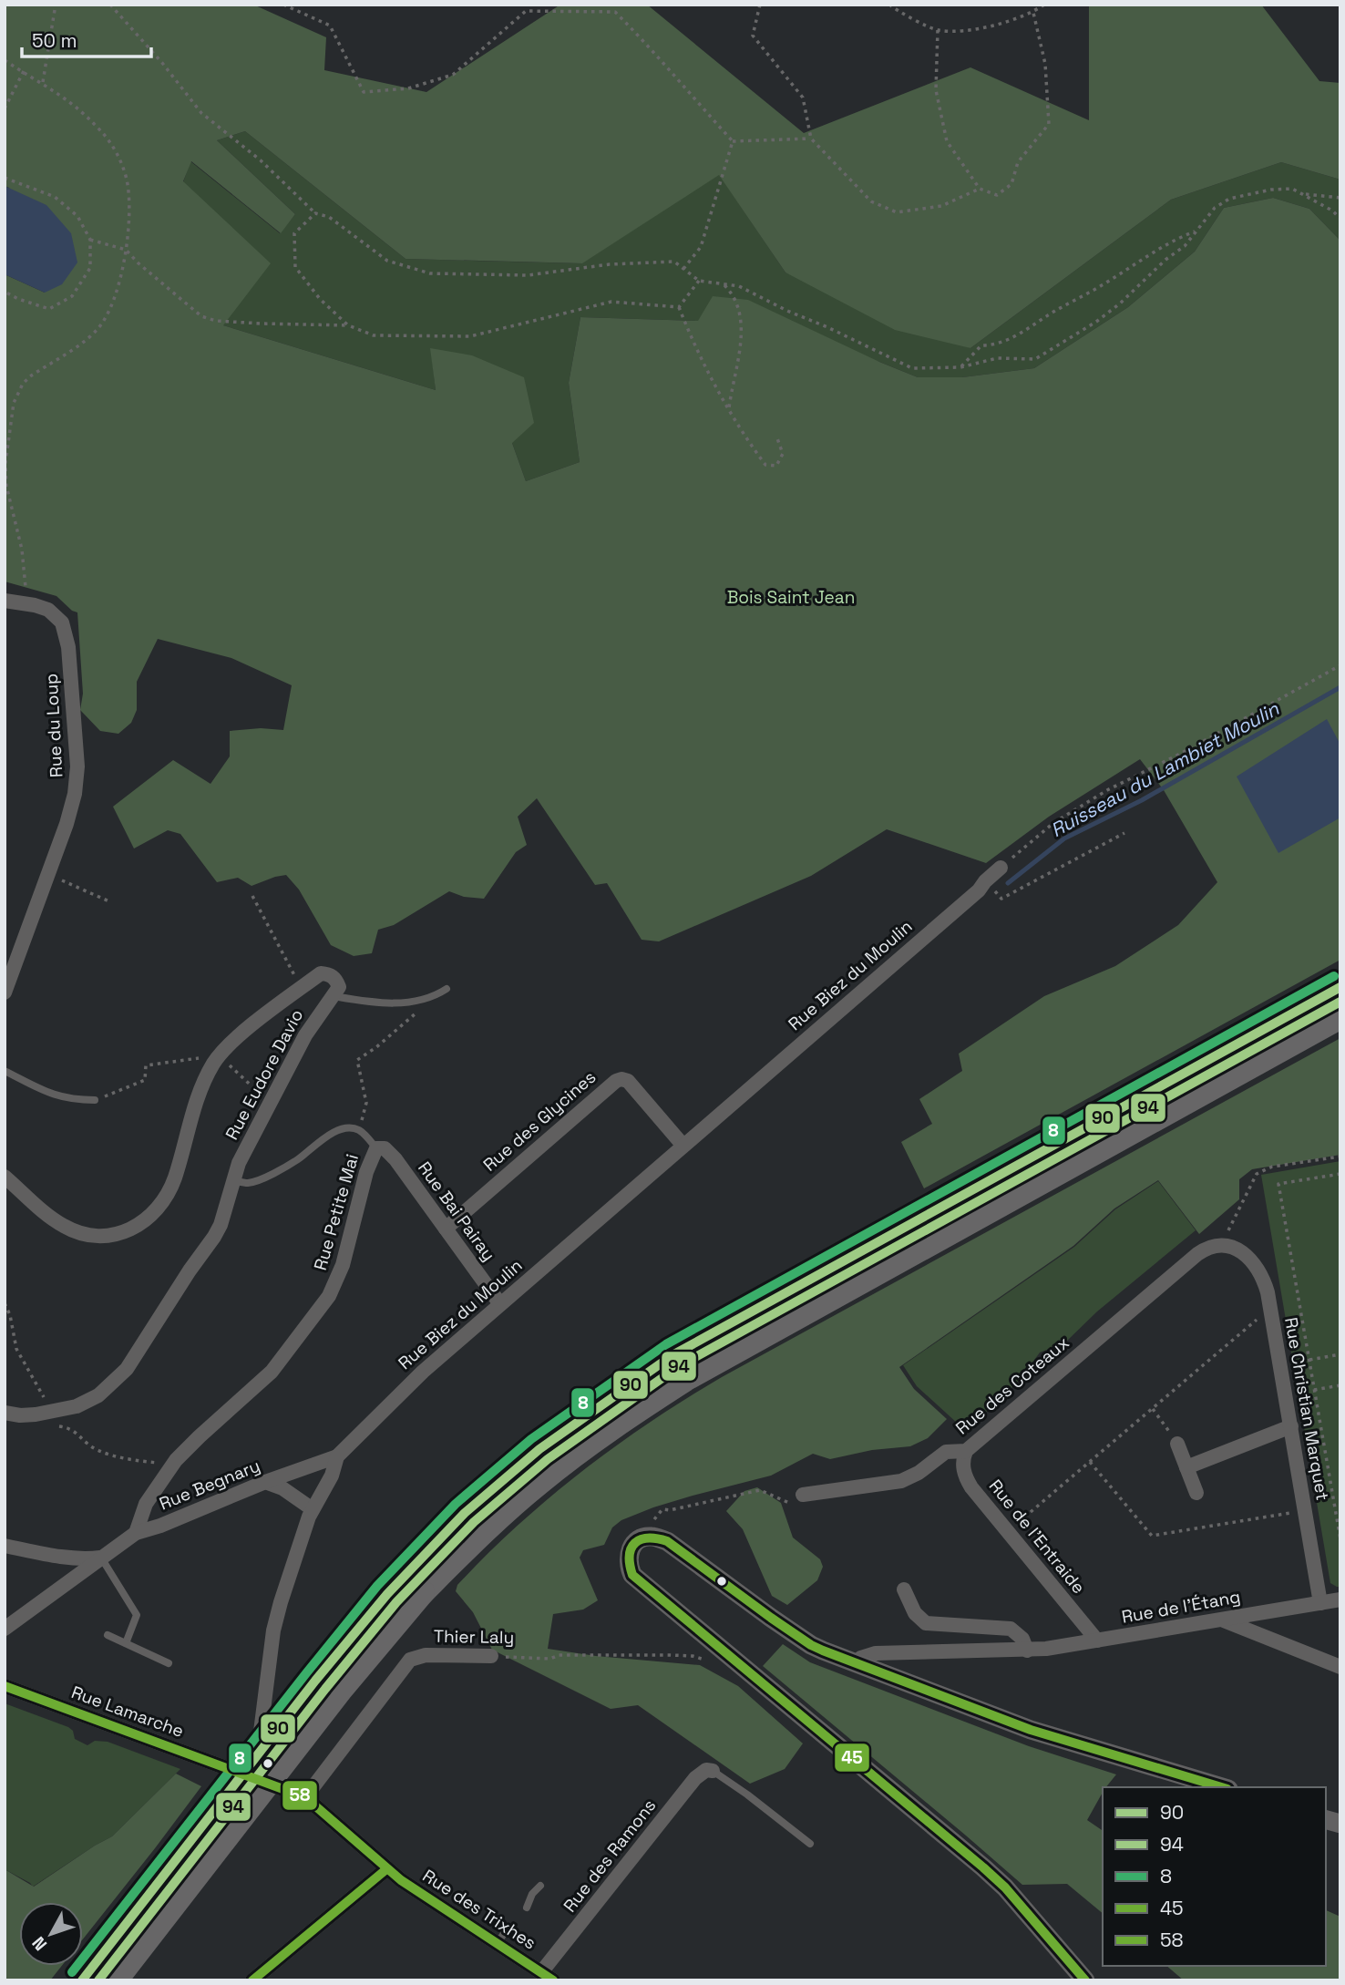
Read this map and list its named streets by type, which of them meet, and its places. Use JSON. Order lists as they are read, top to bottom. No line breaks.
{"streets":{"street":["Rue du Loup","Rue Biez du Moulin","Rue Eudore Davio","Rue des Glycines","Rue Bai Pairay","Rue Petite Mai","Rue des Coteaux","Rue Christian Marquet","Rue Begnary","Rue de l'Entraide","Rue de l'Étang","Thier Laly","Rue Lamarche","Rue des Ramons","Rue des Trixhes"]},"crossings":[["Rue Biez du Moulin","Rue des Glycines"],["Rue Biez du Moulin","Rue Bai Pairay"],["Rue Biez du Moulin","Rue Begnary"],["Rue Biez du Moulin","Rue Lamarche"],["Rue Eudore Davio","Rue Petite Mai"],["Rue des Glycines","Rue Bai Pairay"],["Rue Bai Pairay","Rue Petite Mai"],["Rue Petite Mai","Rue Begnary"],["Rue des Coteaux","Rue Christian Marquet"],["Rue des Coteaux","Rue de l'Entraide"],["Rue Christian Marquet","Rue de l'Étang"],["Rue de l'Entraide","Rue de l'Étang"],["Rue des Ramons","Rue des Trixhes"]],"water":["Ruisseau du Lambiet Moulin"],"parks":["Bois Saint Jean"],"lines":["transit line 8","transit line 90","transit line 94","transit line 45","transit line 58"],"legend":["90","94","8","45","58"],"scale_bar":"50 m","north":"bottom left"}
